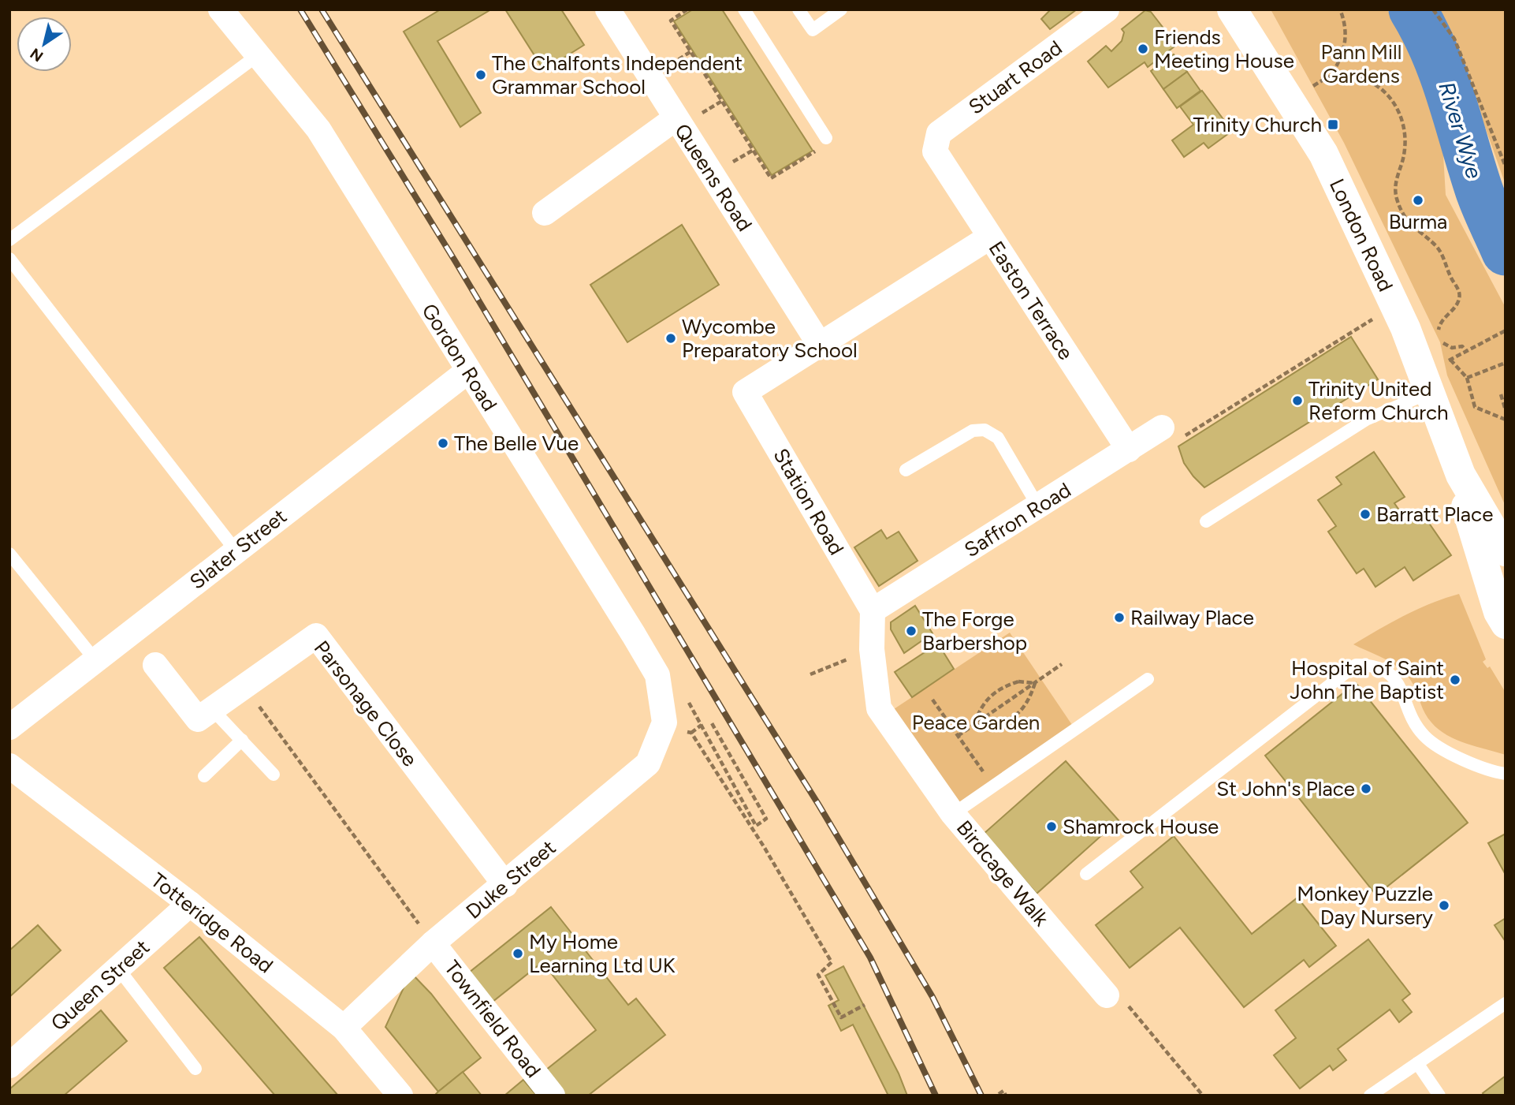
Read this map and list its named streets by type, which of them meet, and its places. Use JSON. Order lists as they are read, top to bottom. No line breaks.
{"streets":{"main road":["London Road"],"street":["Stuart Road","Queens Road","Easton Terrace","Gordon Road","Station Road","Saffron Road","Slater Street","Parsonage Close","Birdcage Walk","Duke Street","Totteridge Road","Queen Street","Townfield Road"]},"crossings":[["Stuart Road","Easton Terrace"],["Queens Road","Station Road"],["Easton Terrace","Saffron Road"],["Gordon Road","Slater Street"],["Gordon Road","Duke Street"],["Station Road","Saffron Road"],["Station Road","Birdcage Walk"],["Saffron Road","Birdcage Walk"],["Parsonage Close","Duke Street"],["Duke Street","Totteridge Road"],["Duke Street","Townfield Road"],["Totteridge Road","Queen Street"]],"water":["River Wye"],"parks":["Pann Mill Gardens","Peace Garden"],"places":{"other":["Friends Meeting House","The Chalfonts Independent Grammar School","Burma","Wycombe Preparatory School","Trinity United Reform Church","The Belle Vue","Barratt Place","Railway Place","The Forge Barbershop","Hospital of Saint John The Baptist","St John's Place","Shamrock House","Monkey Puzzle Day Nursery","My Home Learning Ltd UK"],"transit":["Trinity Church"]},"north":"bottom left"}
